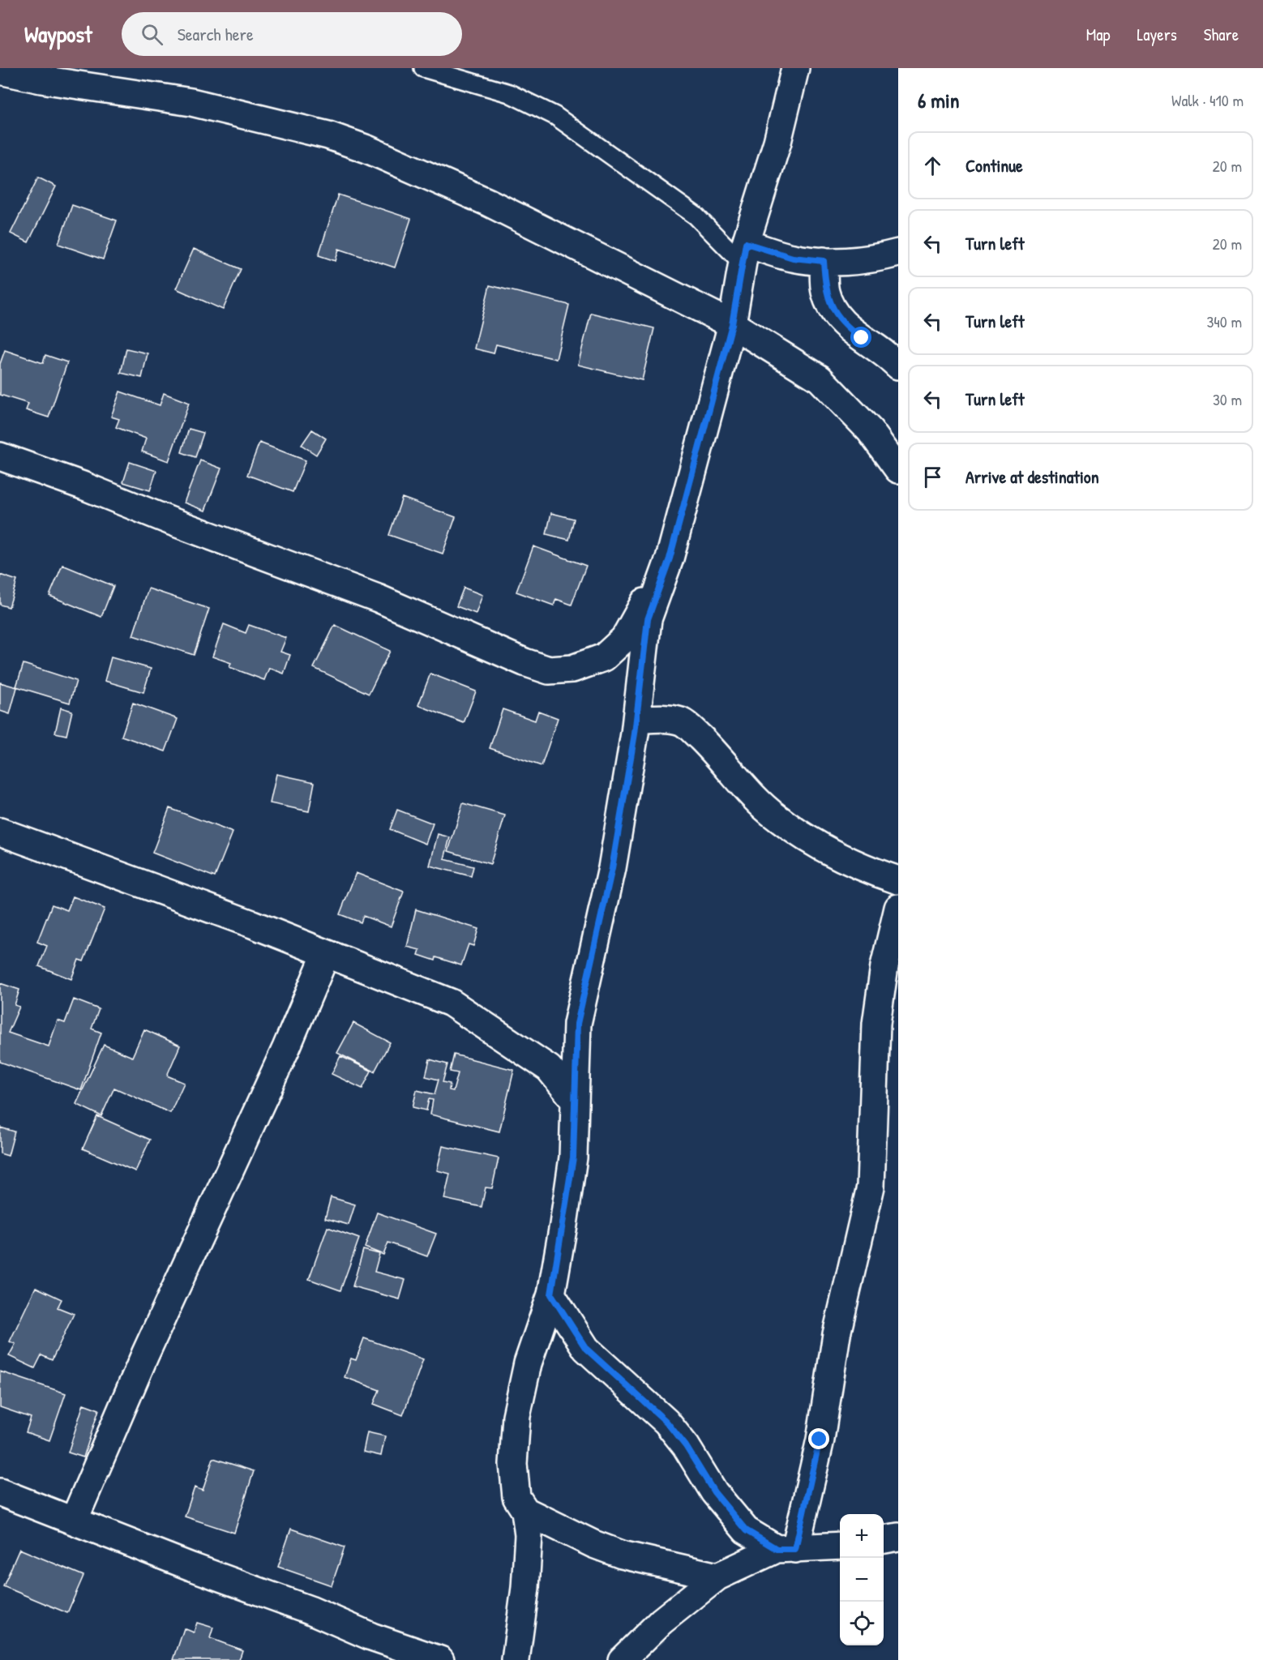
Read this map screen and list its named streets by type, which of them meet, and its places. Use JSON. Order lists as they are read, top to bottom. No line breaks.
{"page":{"header":"Waypost","search":"Search here","nav":["Map","Layers","Share"],"heading":["6 min","Walk · 410 m"],"list":[["Continue","20 m"],["Turn left","20 m"],["Turn left","340 m"],["Turn left","30 m"],"Arrive at destination"],"map_buttons":["+","−"]}}
